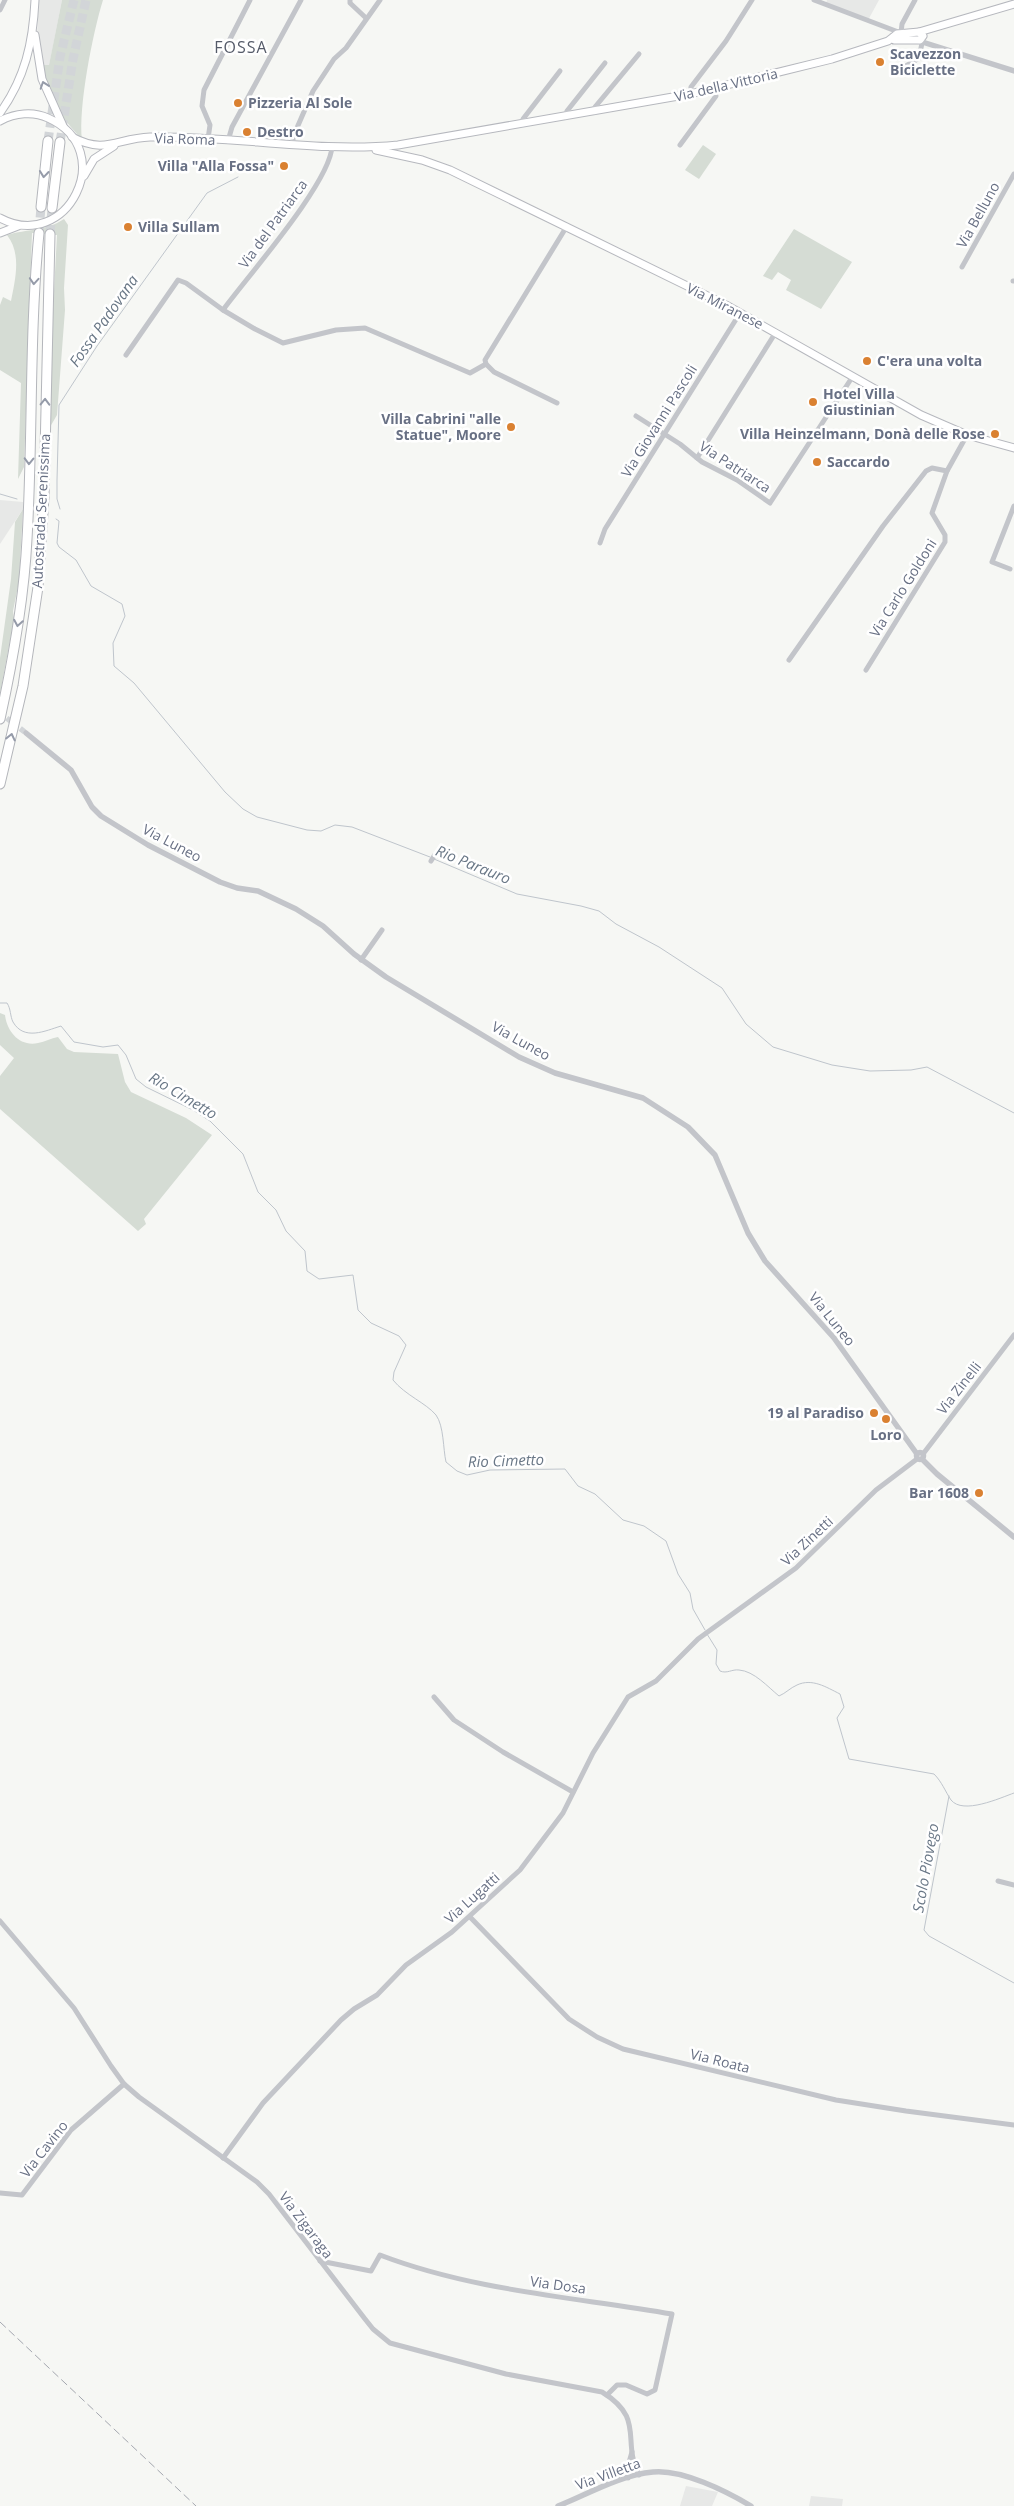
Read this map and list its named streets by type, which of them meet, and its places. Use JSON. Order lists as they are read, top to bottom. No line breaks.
{"streets":{"highway":["Autostrada Serenissima"],"main road":["Via della Vittoria","Via Roma","Via Miranese"],"street":["Via Belluno","Via del Patriarca","Via Giovanni Pascoli","Via Patriarca","Via Carlo Goldoni","Via Luneo","Via Zinelli","Via Zinetti","Via Lugatti","Via Roata","Via Cavino","Via Zigaraga","Via Dosa","Via Villetta"]},"crossings":[["Via della Vittoria","Via Miranese"],["Via Roma","Via Miranese"],["Via del Patriarca","Via Miranese"],["Via Miranese","Via Giovanni Pascoli"],["Via Miranese","Via Patriarca"],["Via Miranese","Via Carlo Goldoni"],["Via Giovanni Pascoli","Via Patriarca"],["Via Luneo","Via Zinelli"],["Via Luneo","Via Zinetti"],["Via Zinelli","Via Zinetti"],["Via Zinetti","Via Lugatti"],["Via Lugatti","Via Roata"],["Via Lugatti","Via Zigaraga"],["Via Cavino","Via Zigaraga"],["Via Zigaraga","Via Dosa"],["Via Zigaraga","Via Villetta"]],"districts":["FOSSA"],"water":["Fossa Padovana","Rio Parauro","Rio Cimetto","Scolo Piovego"],"places":["Scavezzon Biciclette","Pizzeria Al Sole","Destro","Villa \"Alla Fossa\"","Villa Sullam","C'era una volta","Hotel Villa Giustinian","Villa Cabrini \"alle Statue\", Moore","Villa Heinzelmann, Donà delle Rose","Saccardo","19 al Paradiso","Loro","Bar 1608"]}
